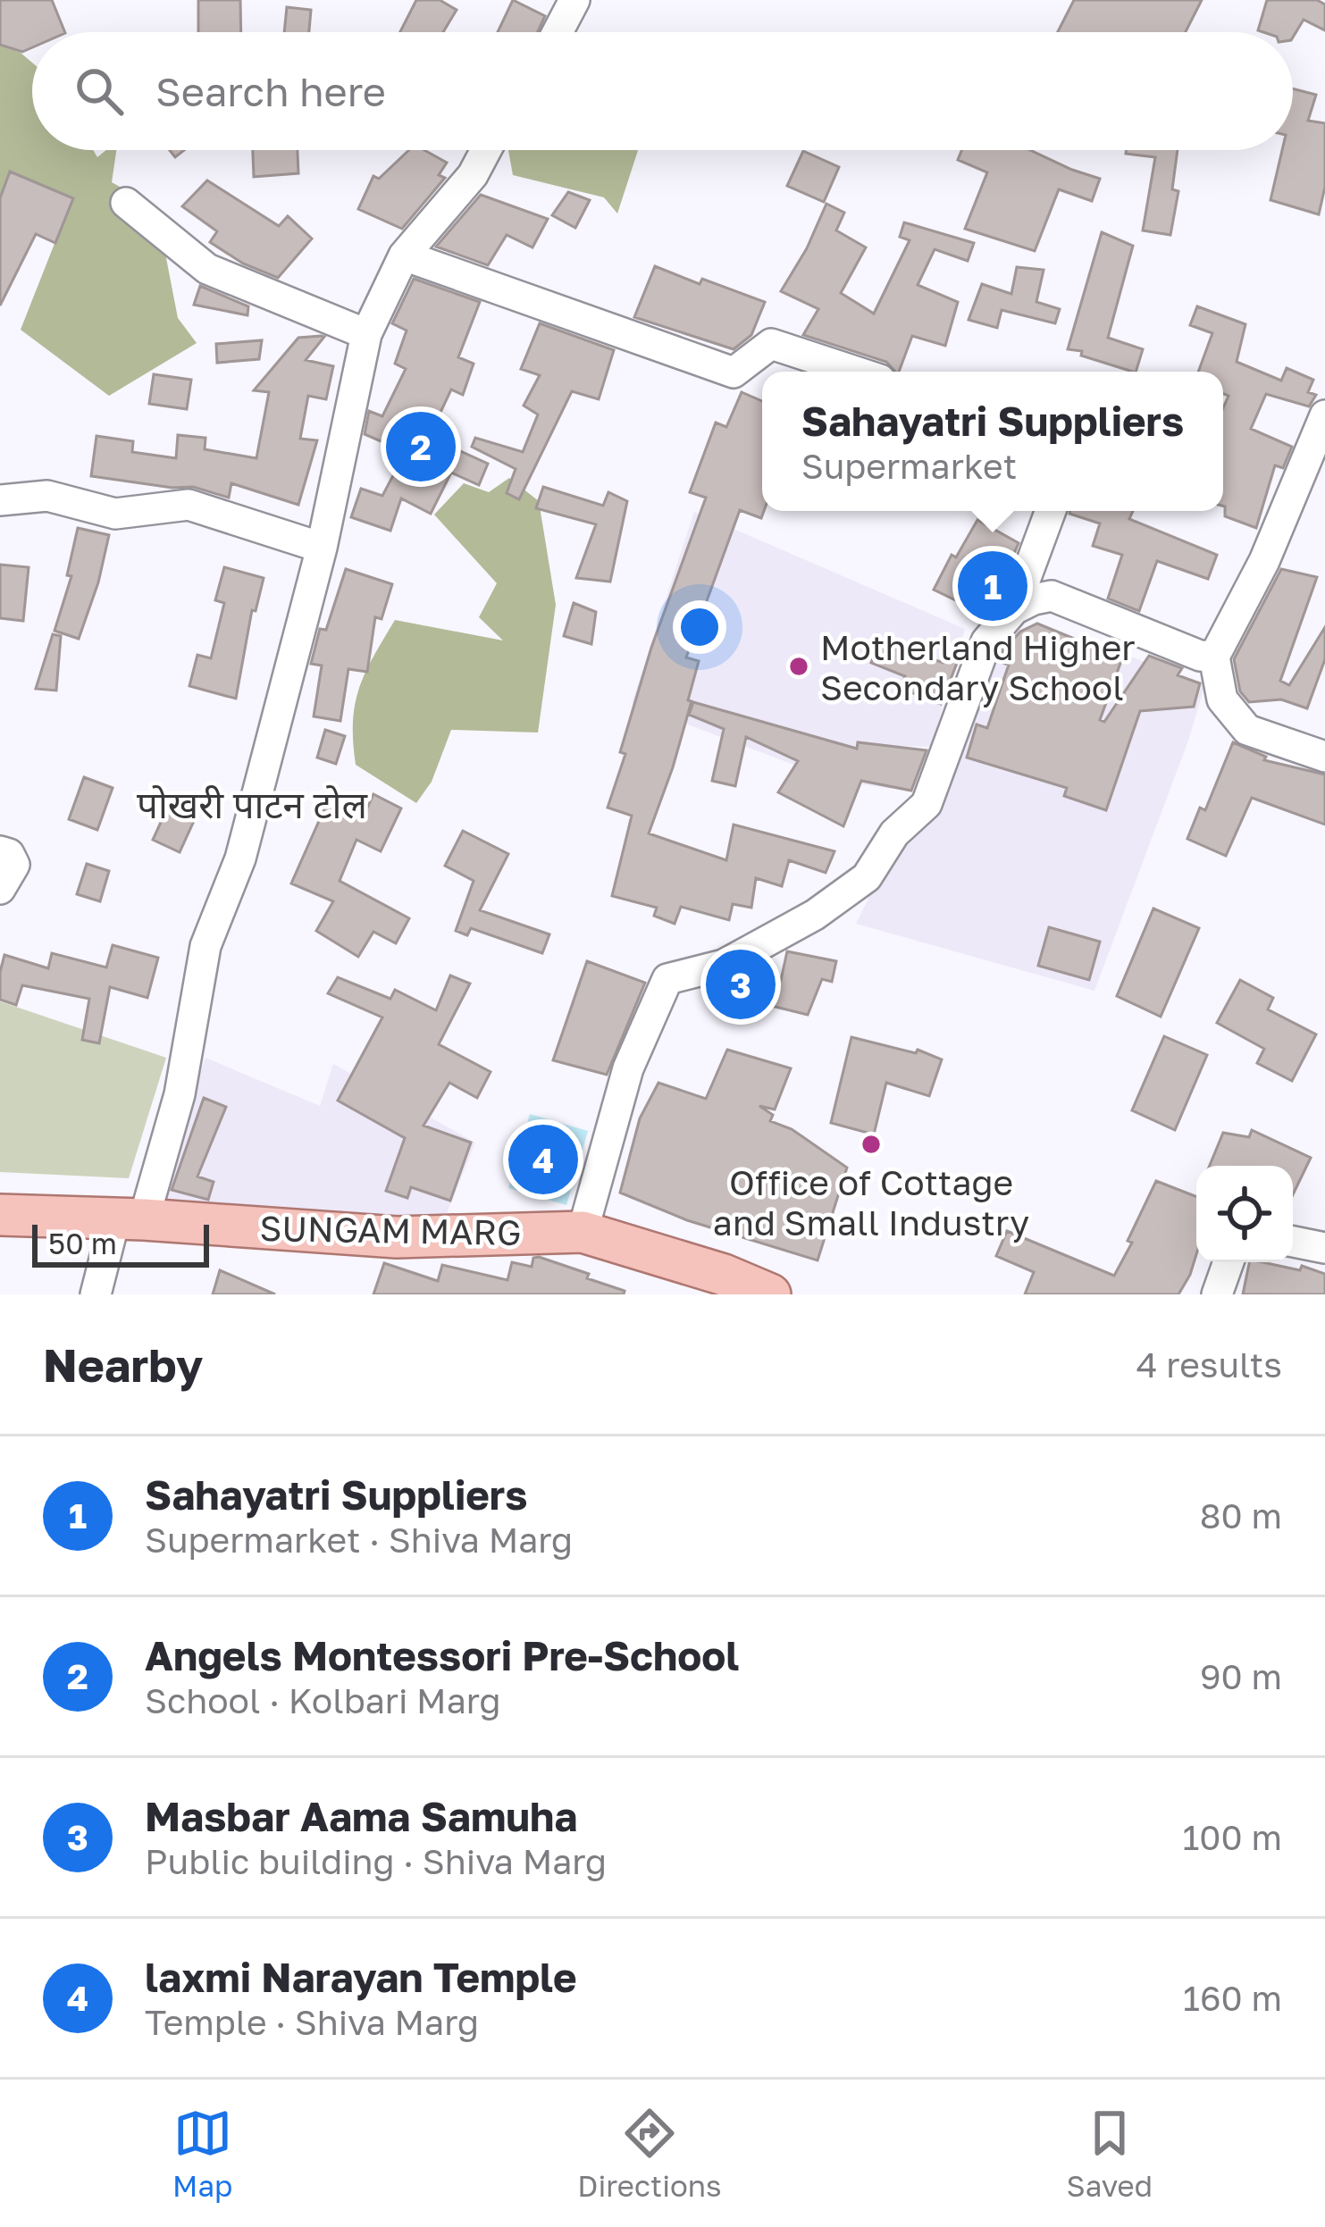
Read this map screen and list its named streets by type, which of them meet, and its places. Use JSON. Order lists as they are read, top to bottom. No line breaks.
{"streets":{"main road":["SUNGAM MARG"]},"districts":["पोखरी पाटन टोल"],"places":["Motherland Higher Secondary School","Office of Cottage and Small Industry"],"scale_bar":"50 m","page":{"search":"Search here","popup":["Sahayatri Suppliers","Supermarket"],"pins":["2","1","3","4"],"scale":"50 m","heading":["Nearby","4 results"],"list":[{"mark":"1","name":"Sahayatri Suppliers","note":"Supermarket · Shiva Marg","value":"80 m"},{"mark":"2","name":"Angels Montessori Pre-School","note":"School · Kolbari Marg","value":"90 m"},{"mark":"3","name":"Masbar Aama Samuha","note":"Public building · Shiva Marg","value":"100 m"},{"mark":"4","name":"laxmi Narayan Temple","note":"Temple · Shiva Marg","value":"160 m"}],"nav":["Map","Directions","Saved"]}}
